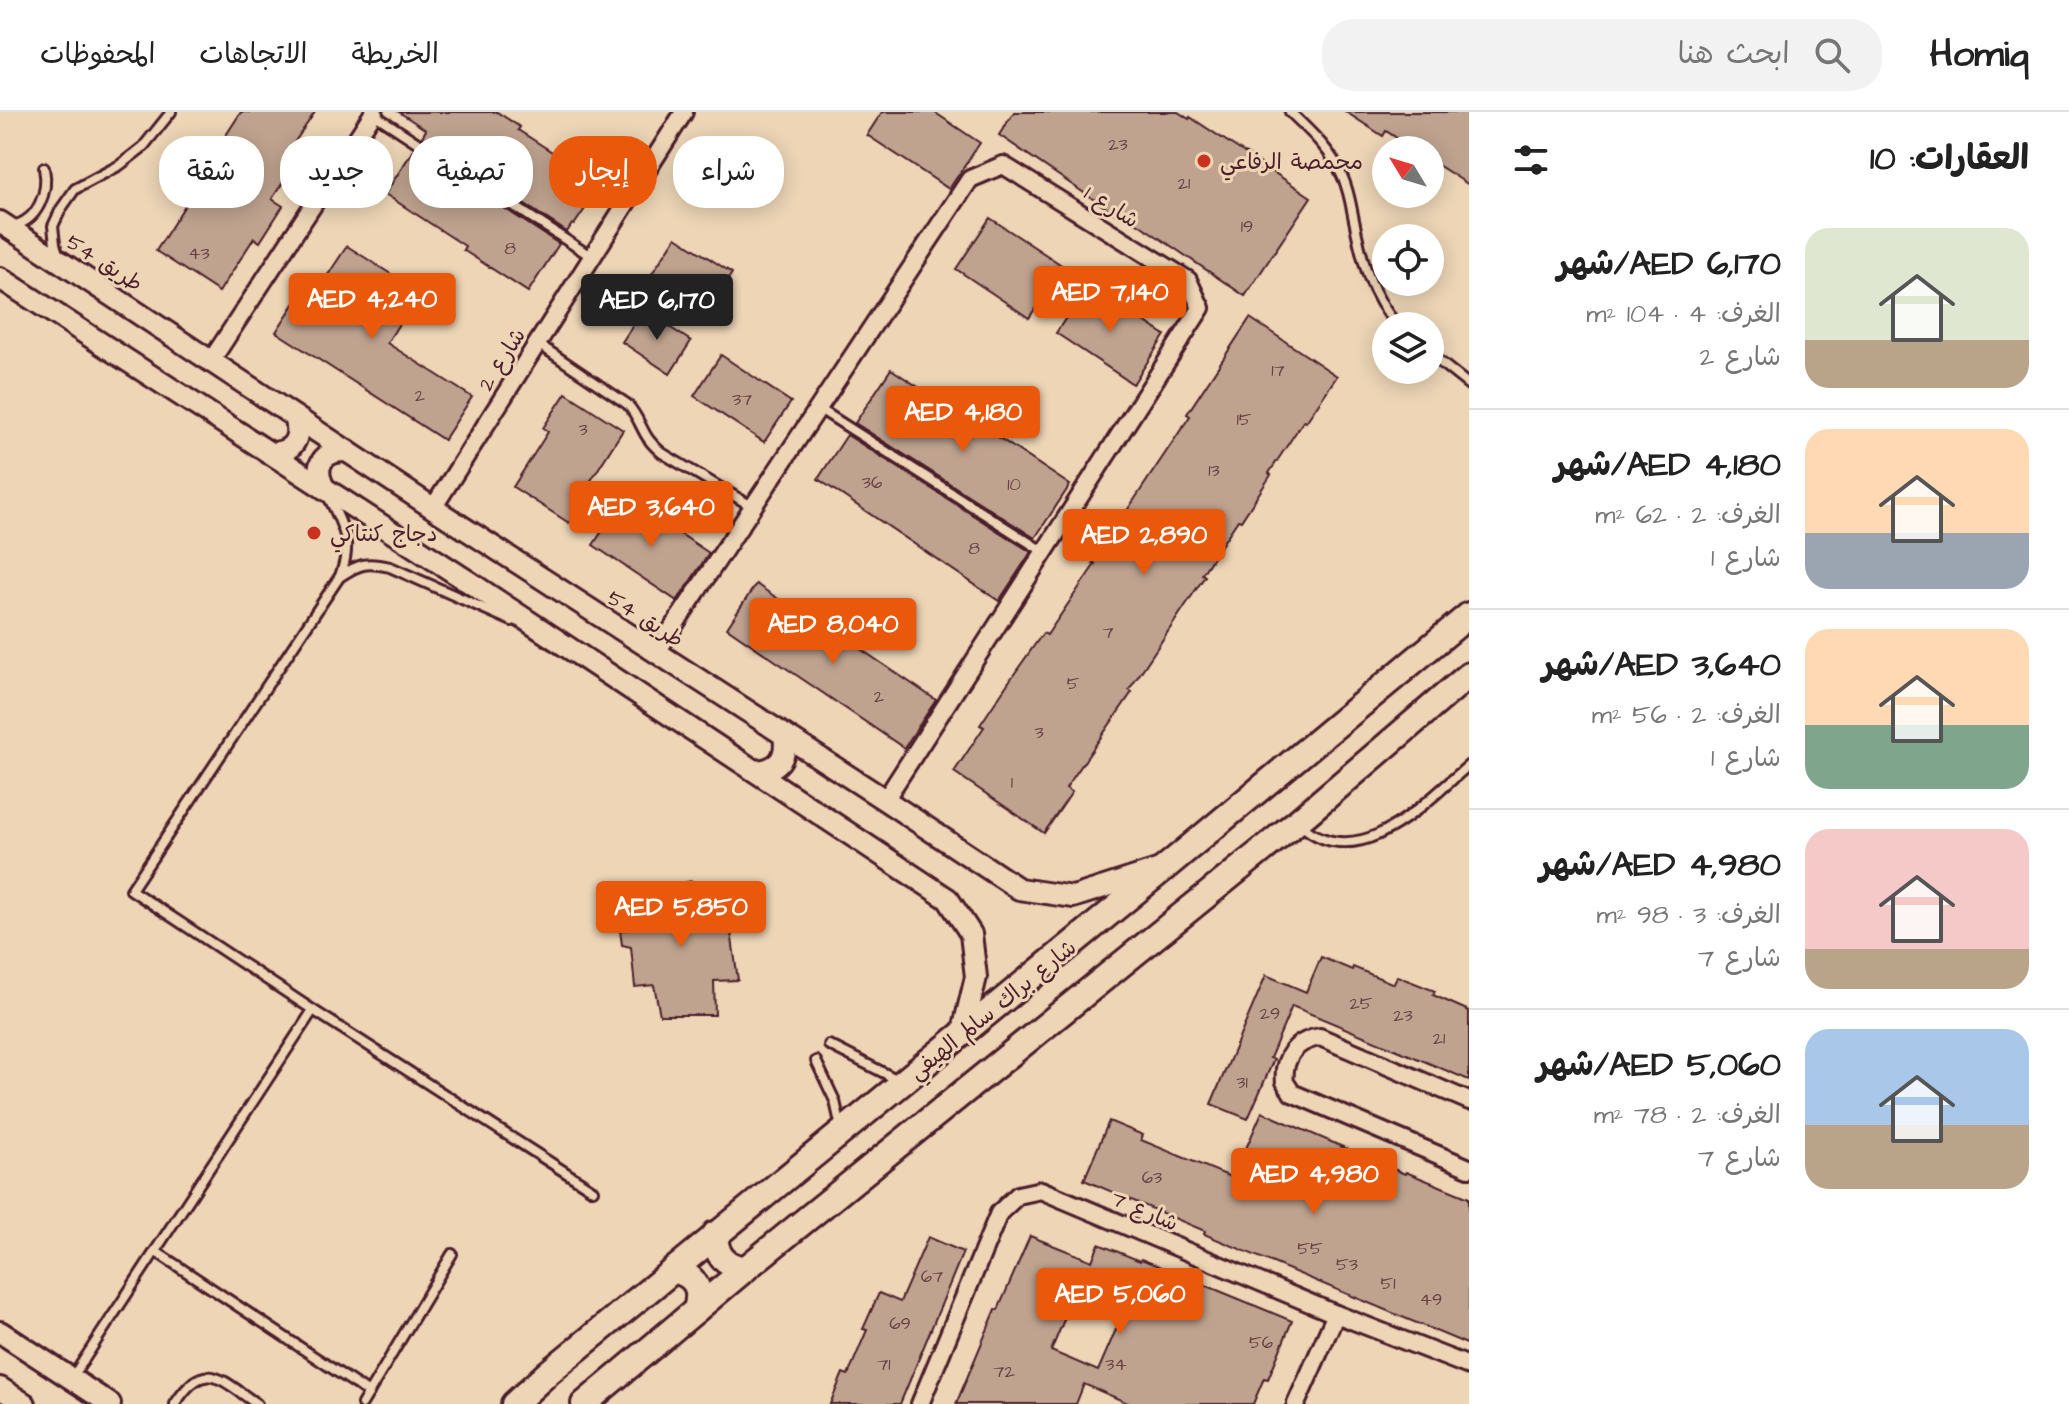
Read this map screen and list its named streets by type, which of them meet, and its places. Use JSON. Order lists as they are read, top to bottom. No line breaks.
{"streets":{"main road":["شارع براك سالم الهيفي"],"street":["شارع 1","طريق 54","شارع 2","شارع 7"]},"crossings":[["شارع 1","طريق 54"],["طريق 54","شارع 2"],["طريق 54","شارع براك سالم الهيفي"]],"places":["محمصة الرفاعي","دجاج كنتاكي"],"house_numbers":["23","21","19","8","43","17","2","37","15","3","13","36","10","8","7","5","2","3","1","25","29","23","21","31","63","55","53","67","51","49","69","56","71","34","72"],"north":"top left","page":{"header":"Homiq","search":"ابحث هنا","nav":["الخريطة","الاتجاهات","المحفوظات"],"heading":"العقارات: 10","chip":["شراء","إيجار","تصفية","جديد","شقة"],"list":[{"name":"AED 6,170/شهر","note":"الغرف: 4 · 104 m² · شارع 2"},{"name":"AED 4,180/شهر","note":"الغرف: 2 · 62 m² · شارع 1"},{"name":"AED 3,640/شهر","note":"الغرف: 2 · 56 m² · شارع 1"},{"name":"AED 4,980/شهر","note":"الغرف: 3 · 98 m² · شارع 7"},{"name":"AED 5,060/شهر","note":"الغرف: 2 · 78 m² · شارع 7"}],"price":["AED 7,140","AED 4,240","AED 6,170","AED 4,180","AED 3,640","AED 2,890","AED 8,040","AED 5,850","AED 4,980","AED 5,060"]}}
